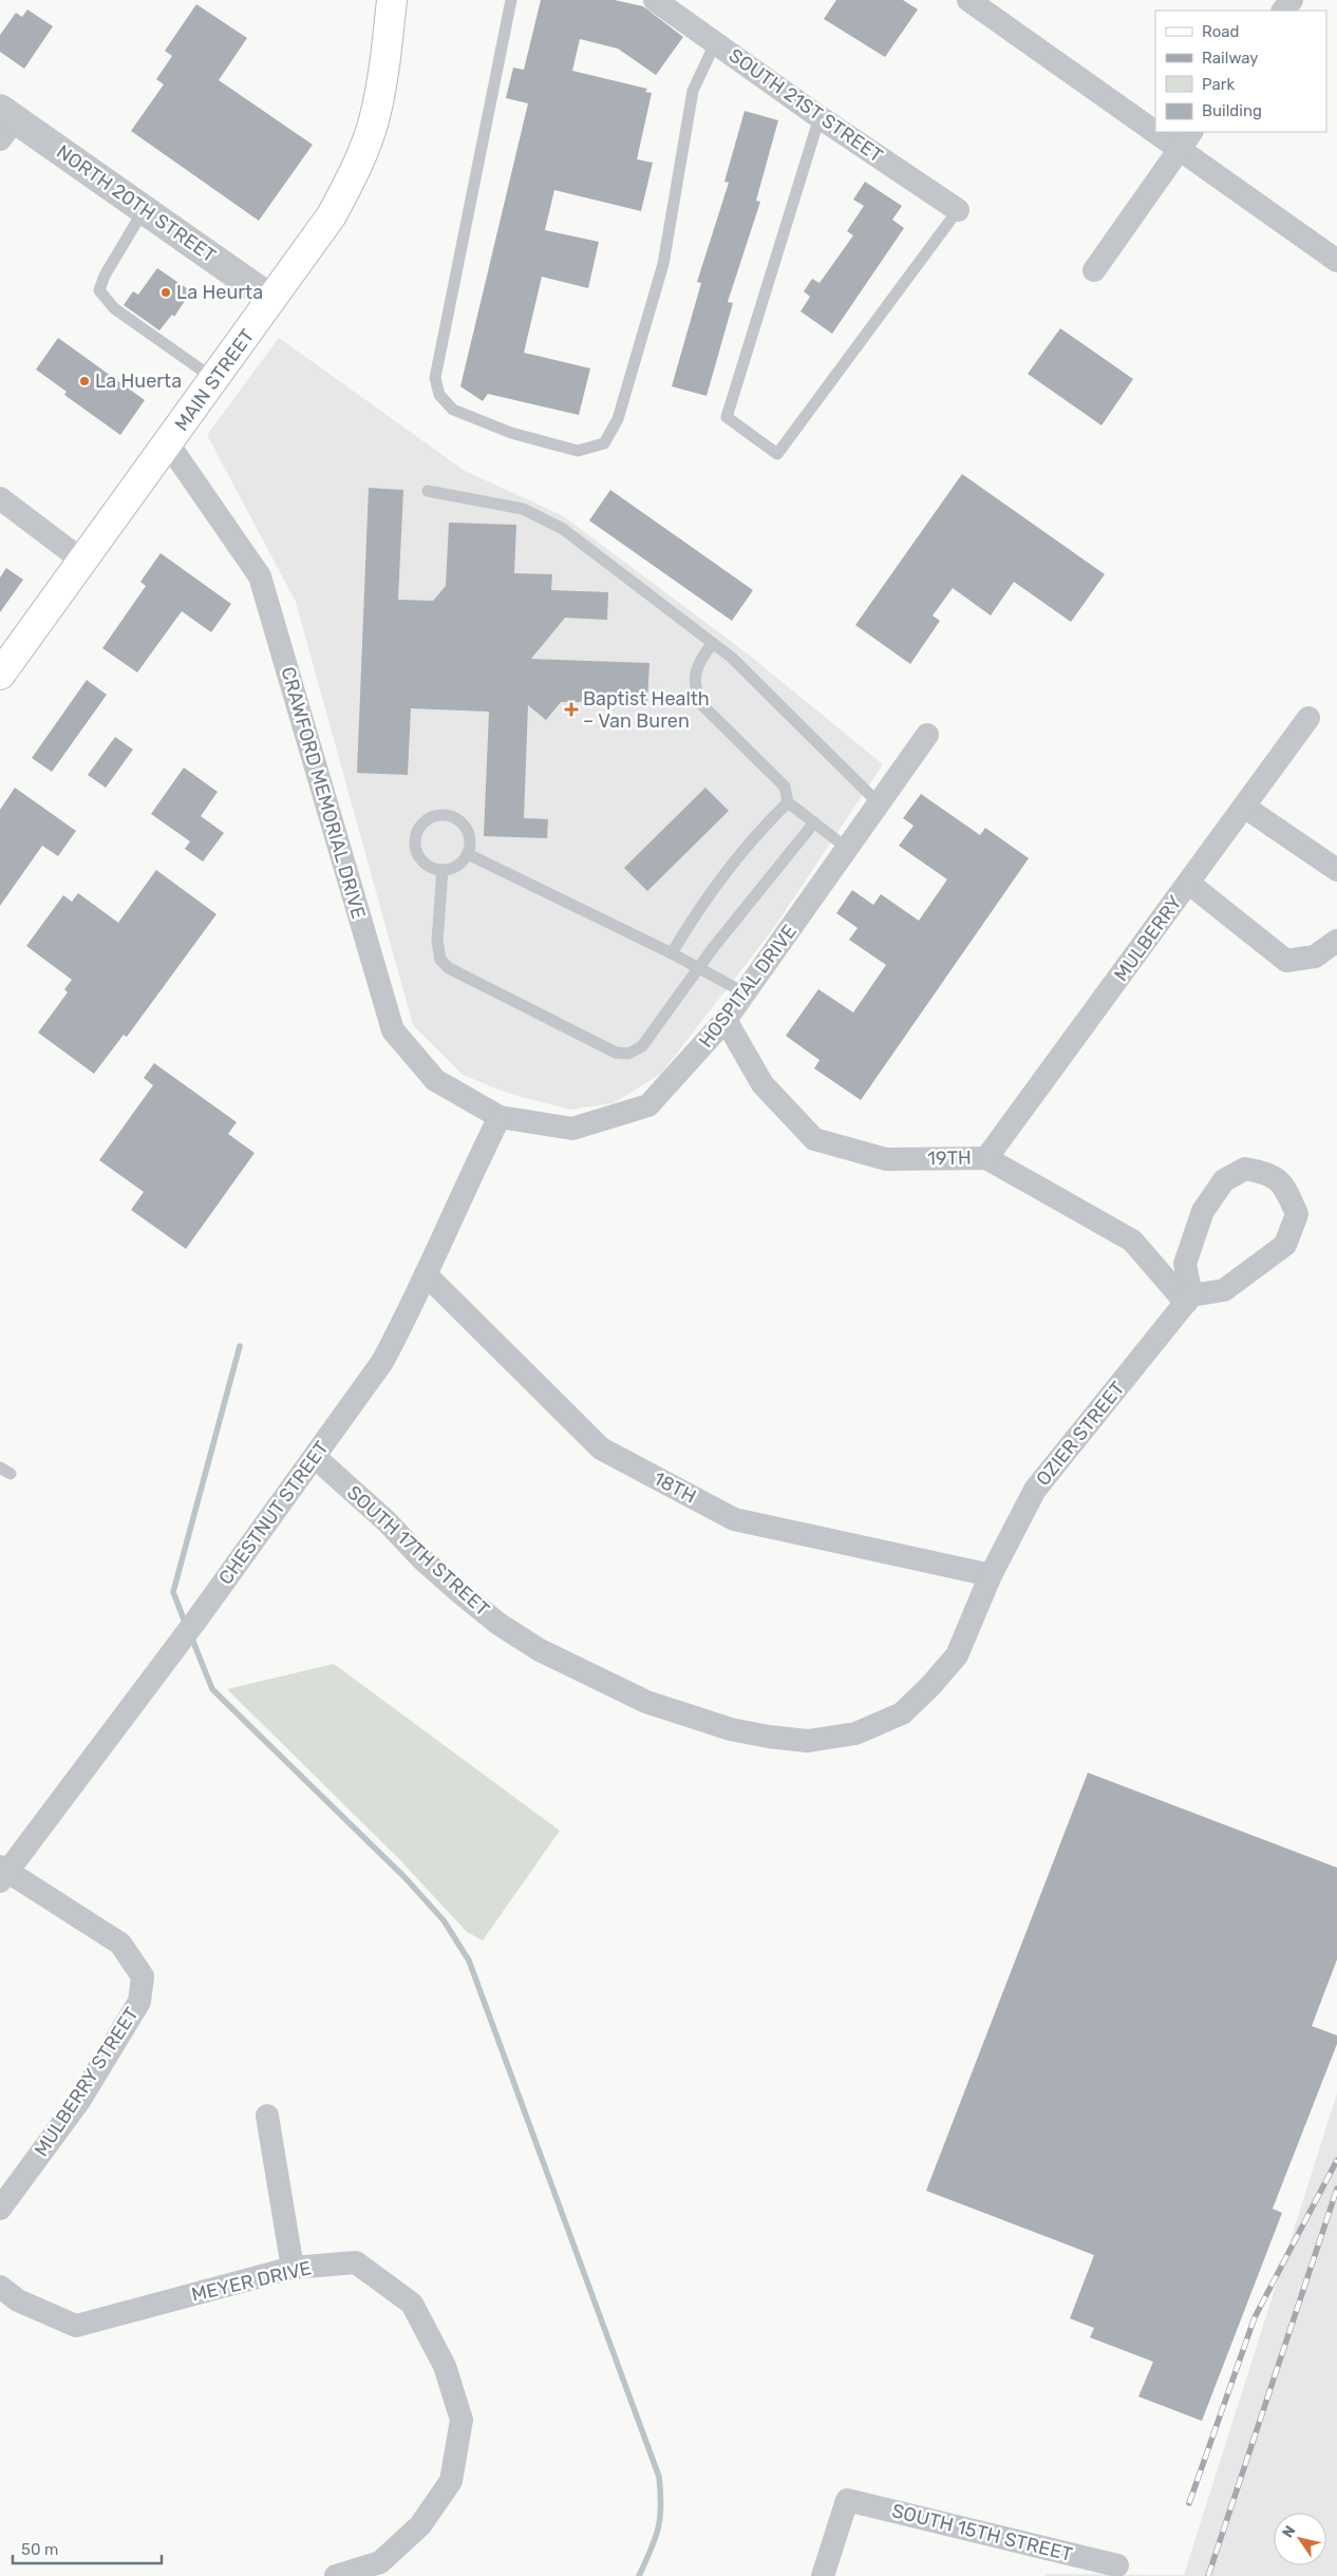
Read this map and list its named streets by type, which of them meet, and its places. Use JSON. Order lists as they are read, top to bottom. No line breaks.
{"streets":{"main road":["MAIN STREET"],"street":["SOUTH 21ST STREET","NORTH 20TH STREET","CRAWFORD MEMORIAL DRIVE","MULBERRY","HOSPITAL DRIVE","19TH","OZIER STREET","18TH","CHESTNUT STREET","SOUTH 17TH STREET","MULBERRY STREET","MEYER DRIVE","SOUTH 15TH STREET"]},"crossings":[["NORTH 20TH STREET","MAIN STREET"],["MAIN STREET","CRAWFORD MEMORIAL DRIVE"],["CRAWFORD MEMORIAL DRIVE","HOSPITAL DRIVE"],["CRAWFORD MEMORIAL DRIVE","CHESTNUT STREET"],["MULBERRY","19TH"],["HOSPITAL DRIVE","19TH"],["HOSPITAL DRIVE","CHESTNUT STREET"],["19TH","OZIER STREET"],["OZIER STREET","18TH"],["OZIER STREET","SOUTH 17TH STREET"],["18TH","CHESTNUT STREET"],["18TH","SOUTH 17TH STREET"],["CHESTNUT STREET","SOUTH 17TH STREET"],["CHESTNUT STREET","MULBERRY STREET"]],"places":{"other":["La Heurta","La Huerta"],"health":["Baptist Health – Van Buren"]},"legend":["Road","Railway","Park","Building"],"scale_bar":"50 m","north":"top left"}
